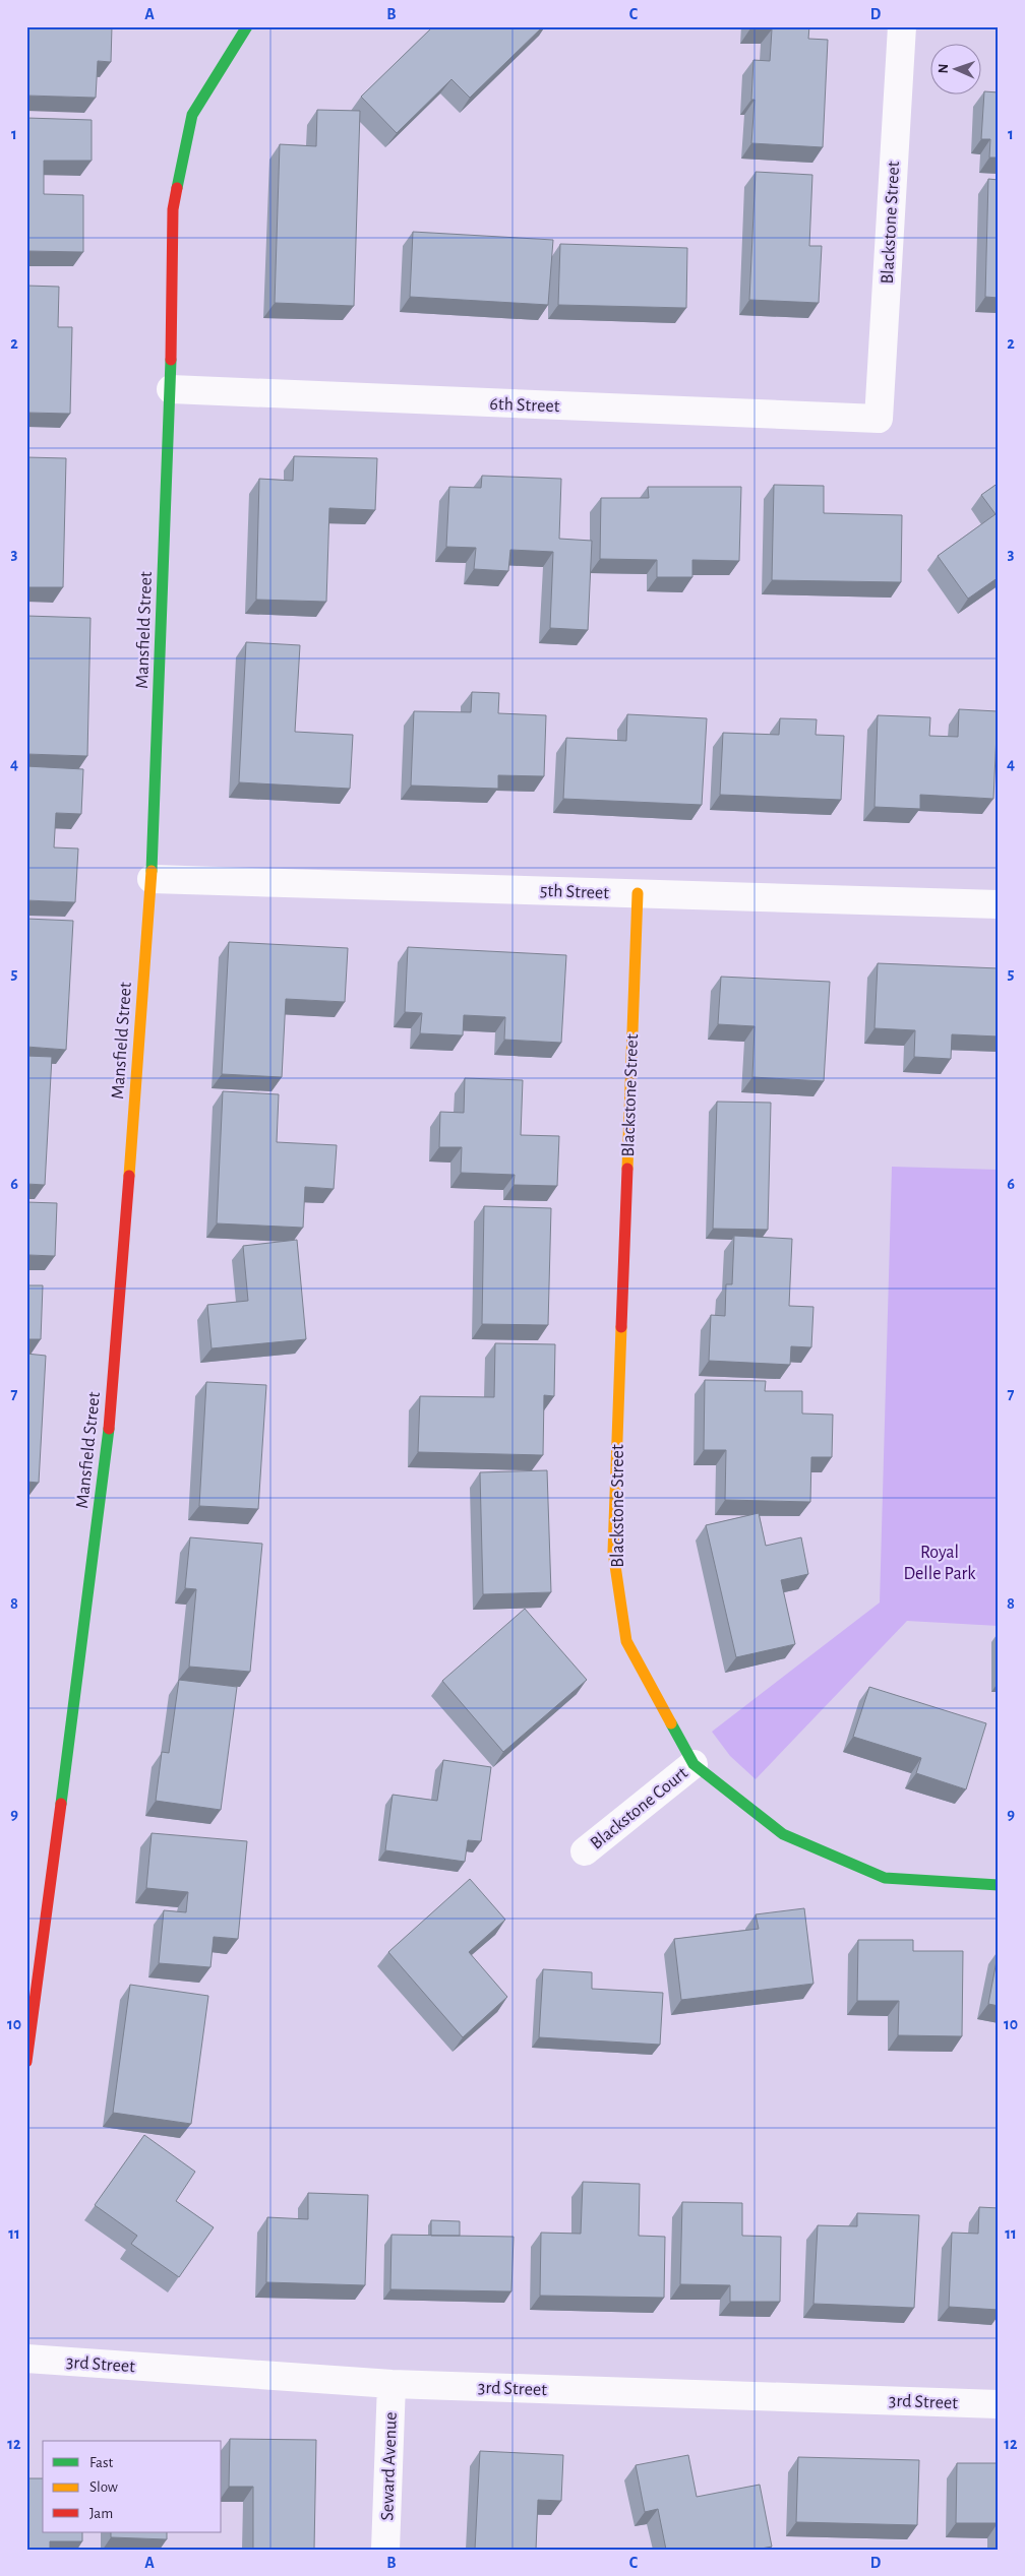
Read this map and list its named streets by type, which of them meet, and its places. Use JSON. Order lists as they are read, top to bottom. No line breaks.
{"streets":{"street":["Blackstone Street","6th Street","Mansfield Street","5th Street","Blackstone Court","3rd Street","Seward Avenue"]},"crossings":[["Blackstone Street","6th Street"],["Blackstone Street","5th Street"],["Blackstone Street","Blackstone Court"],["6th Street","Mansfield Street"],["Mansfield Street","5th Street"],["3rd Street","Seward Avenue"]],"parks":["Royal Delle Park"],"legend":["Fast","Slow","Jam"],"north":"left","grid":{"columns":["A","B","C","D"],"rows":["1","2","3","4","5","6","7","8","9","10","11","12"]}}
